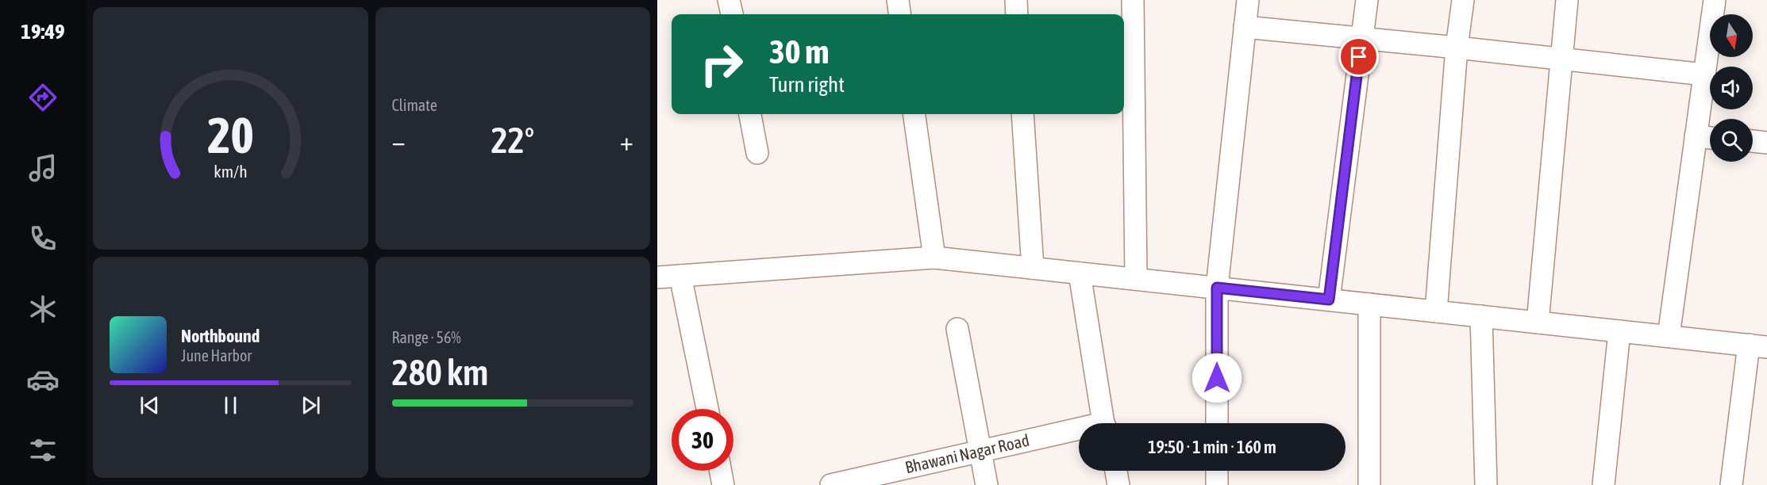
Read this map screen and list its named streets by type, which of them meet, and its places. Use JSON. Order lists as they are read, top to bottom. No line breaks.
{"streets":{"street":["Bhawani Nagar Road"]},"north":"bottom","page":{"tabs":"19:49","tile":["Climate",["Range · 56%","280 km"]],"turn":["30 m","Turn right"],"heat":["−","22°","+"],"song":["Northbound","June Harbor"],"limit":"30","trip":"19:50 · 1 min · 160 m","gauge":["20","km/h"]}}
